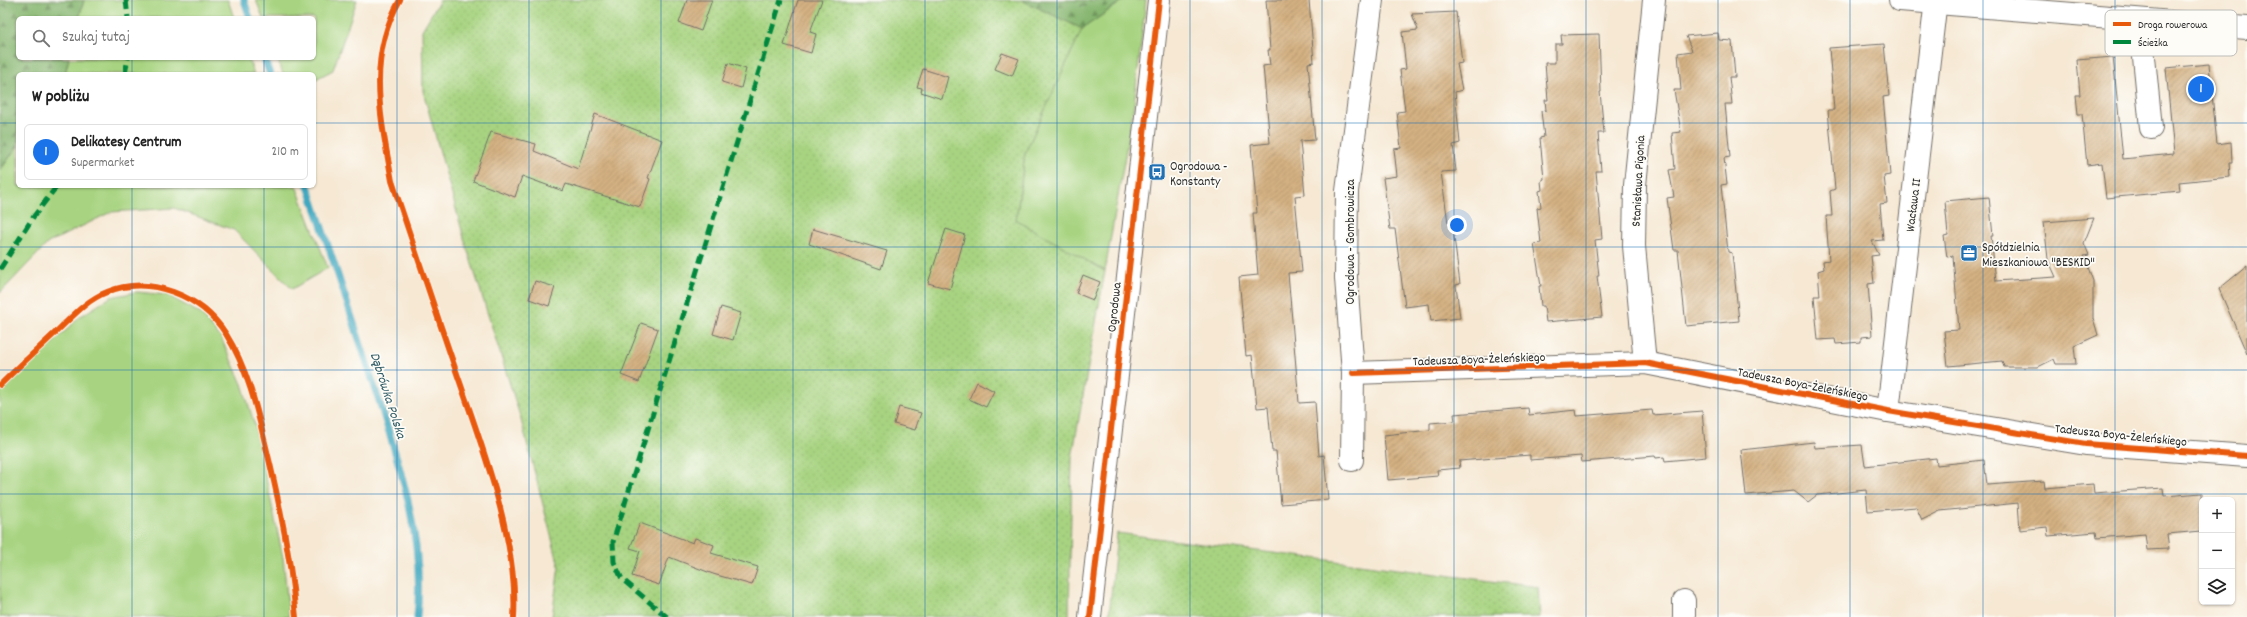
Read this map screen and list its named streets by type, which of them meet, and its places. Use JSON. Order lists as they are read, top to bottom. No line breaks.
{"streets":{"street":["Stanisława Pigonia","Wacława II","Ogrodowa - Gombrowicza","Ogrodowa","Tadeusza Boya-Żeleńskiego"]},"crossings":[["Stanisława Pigonia","Tadeusza Boya-Żeleńskiego"],["Wacława II","Tadeusza Boya-Żeleńskiego"],["Ogrodowa - Gombrowicza","Tadeusza Boya-Żeleńskiego"]],"water":["Dąbrówka Polska"],"places":{"bus stop":["Ogrodowa - Konstanty"],"office":["Spółdzielnia Mieszkaniowa \"BESKID\""]},"legend":["Droga rowerowa","Ścieżka"],"page":{"search":"Szukaj tutaj","heading":"W pobliżu","pins":"1","list":[{"mark":"1","name":"Delikatesy Centrum","note":"Supermarket","value":"210 m"}],"map_buttons":["+","−"]}}
